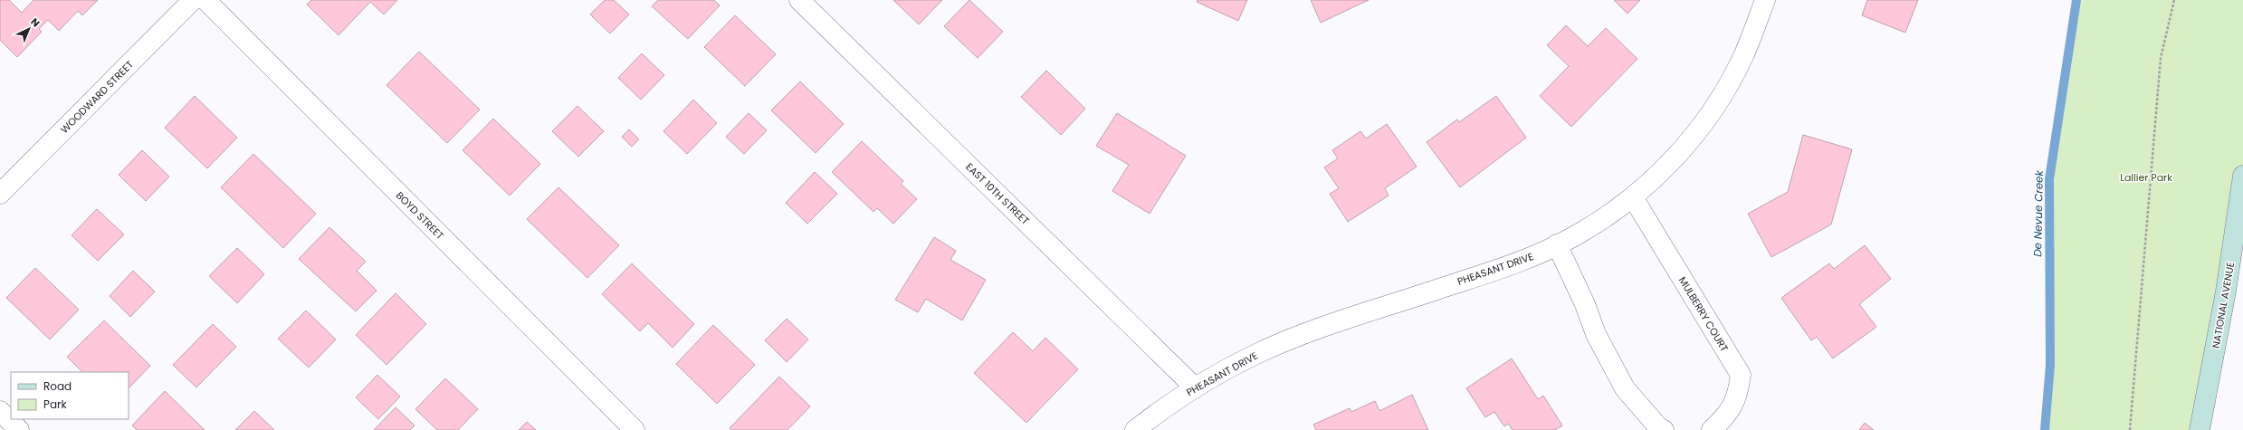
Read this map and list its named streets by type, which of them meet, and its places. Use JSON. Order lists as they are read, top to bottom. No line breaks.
{"streets":{"street":["WOODWARD STREET","EAST 10TH STREET","BOYD STREET","PHEASANT DRIVE","NATIONAL AVENUE","MULBERRY COURT"]},"crossings":[["EAST 10TH STREET","PHEASANT DRIVE"],["PHEASANT DRIVE","MULBERRY COURT"]],"water":["De Nevue Creek"],"parks":["Lallier Park"],"legend":["Road","Park"],"north":"top right"}
